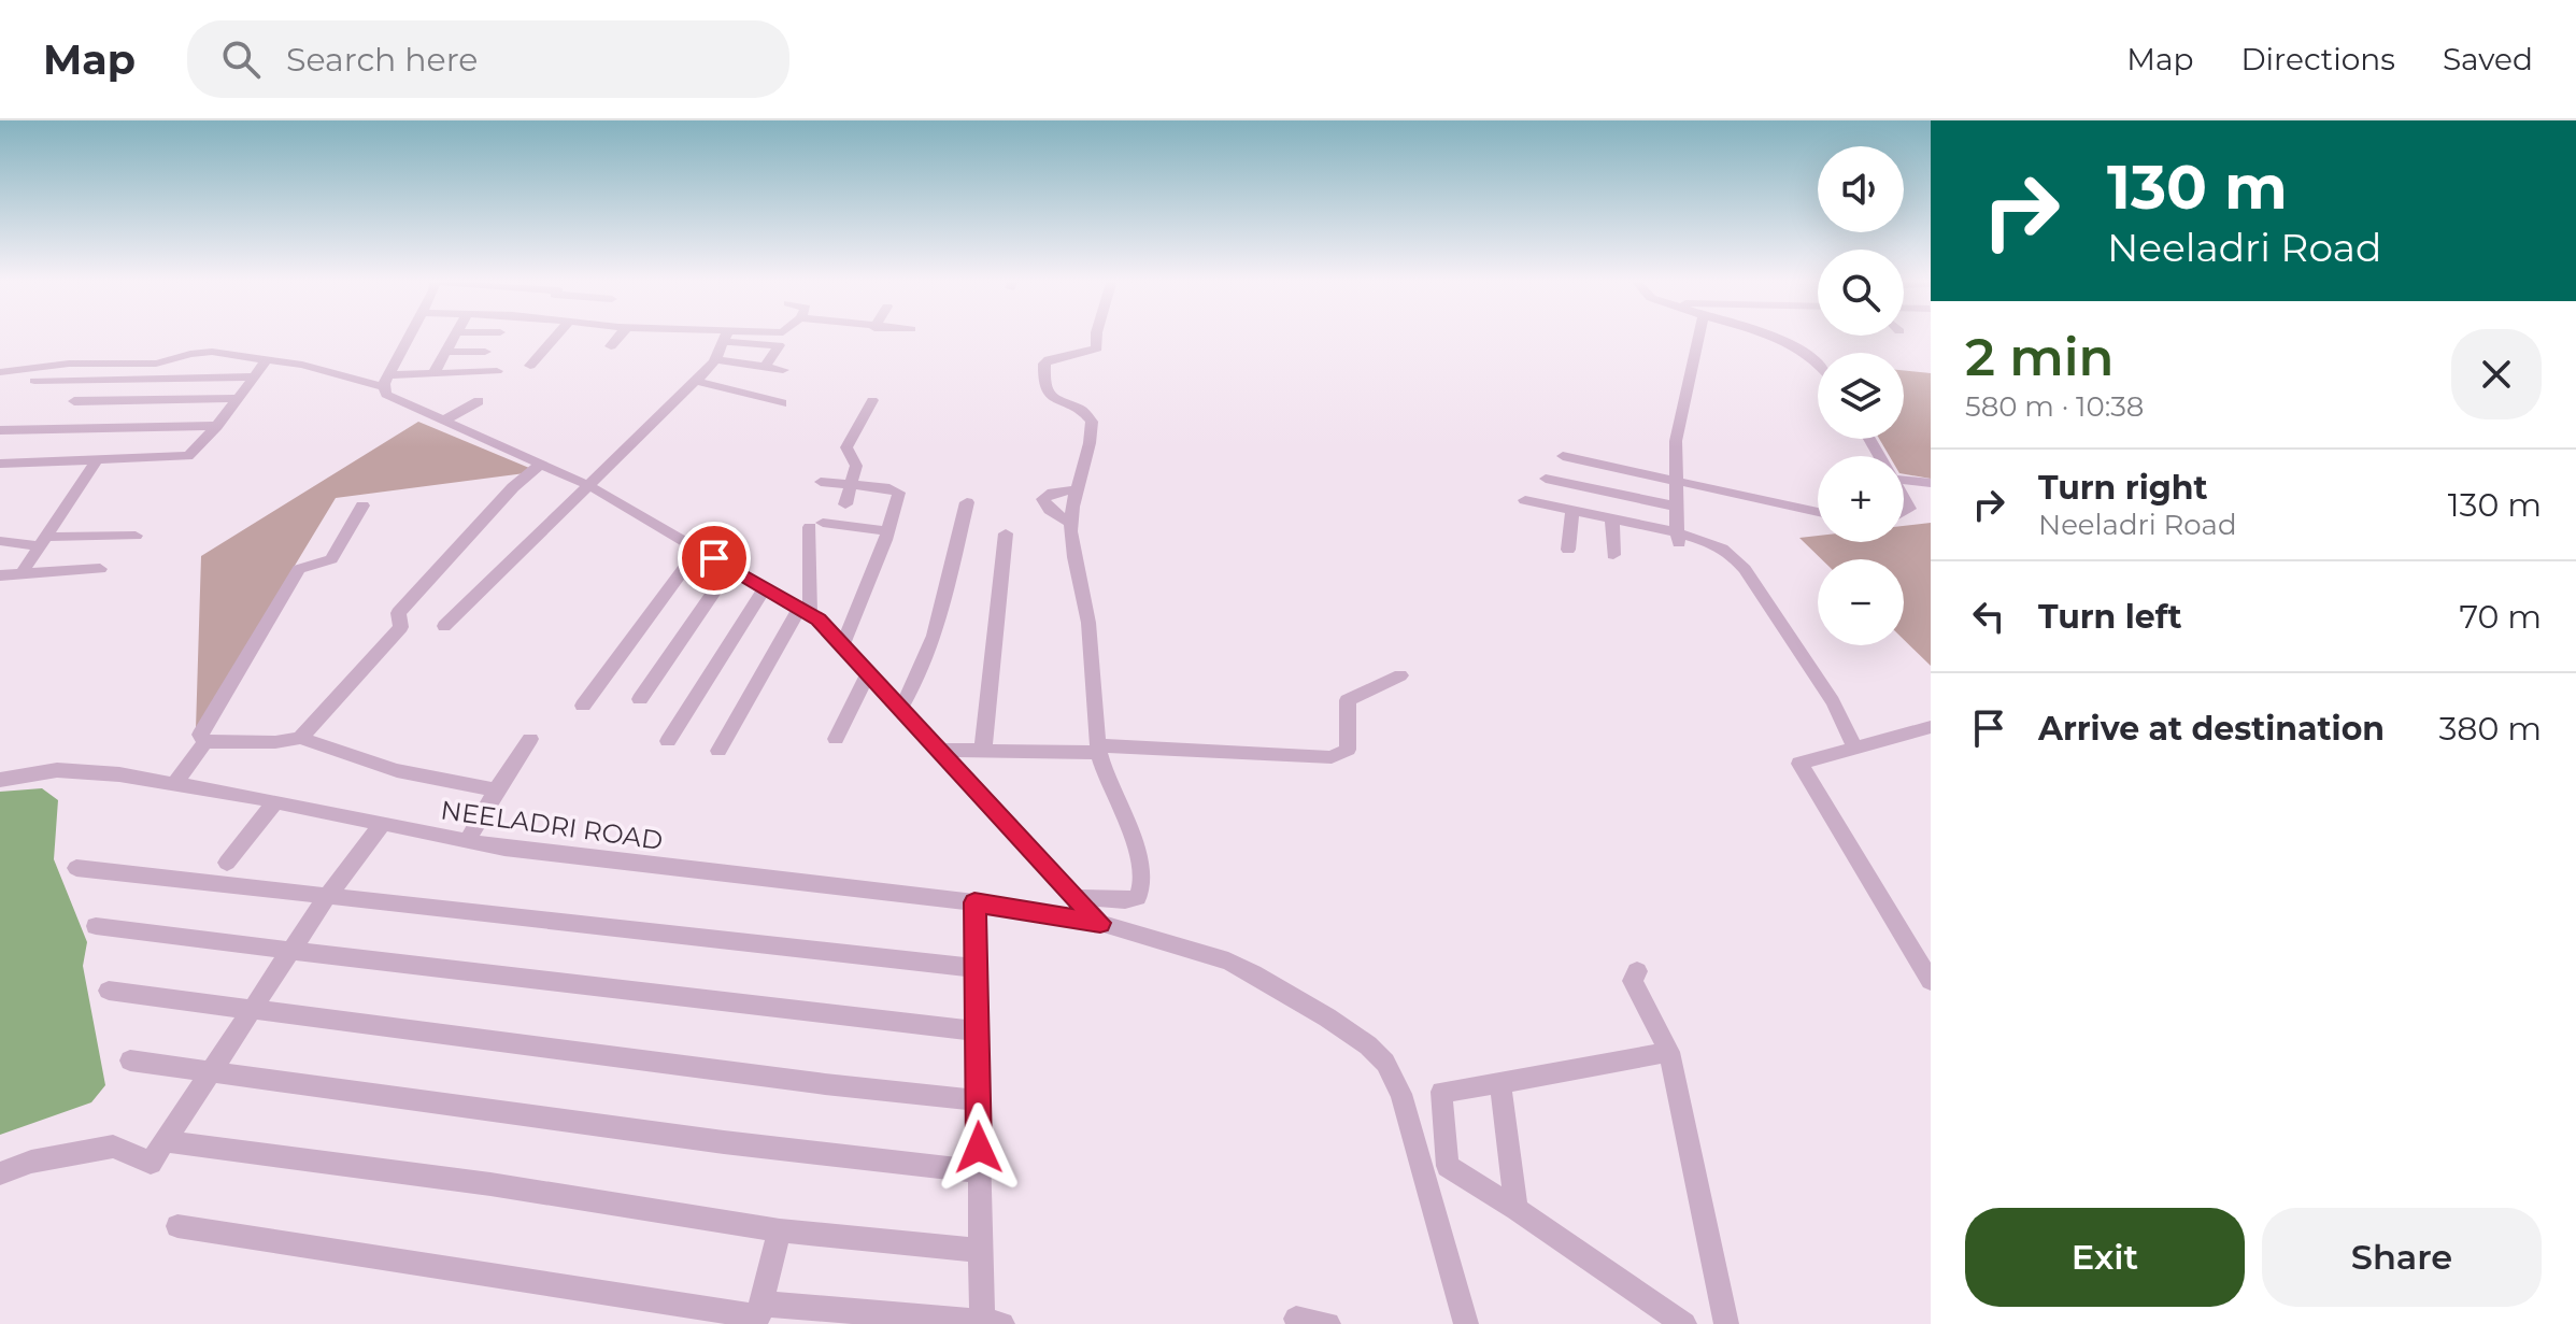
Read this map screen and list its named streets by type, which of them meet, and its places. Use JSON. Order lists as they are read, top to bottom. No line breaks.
{"streets":{"street":["NEELADRI ROAD"]},"page":{"header":"Map","search":"Search here","nav":["Map","Directions","Saved"],"turn":["130 m","Neeladri Road"],"map_buttons":["+","−"],"heading":["2 min","580 m · 10:38"],"list":[{"name":"Turn right","note":"Neeladri Road","value":"130 m"},{"name":"Turn left","value":"70 m"},{"name":"Arrive at destination","value":"380 m"}],"buttons":["Exit","Share"]}}
